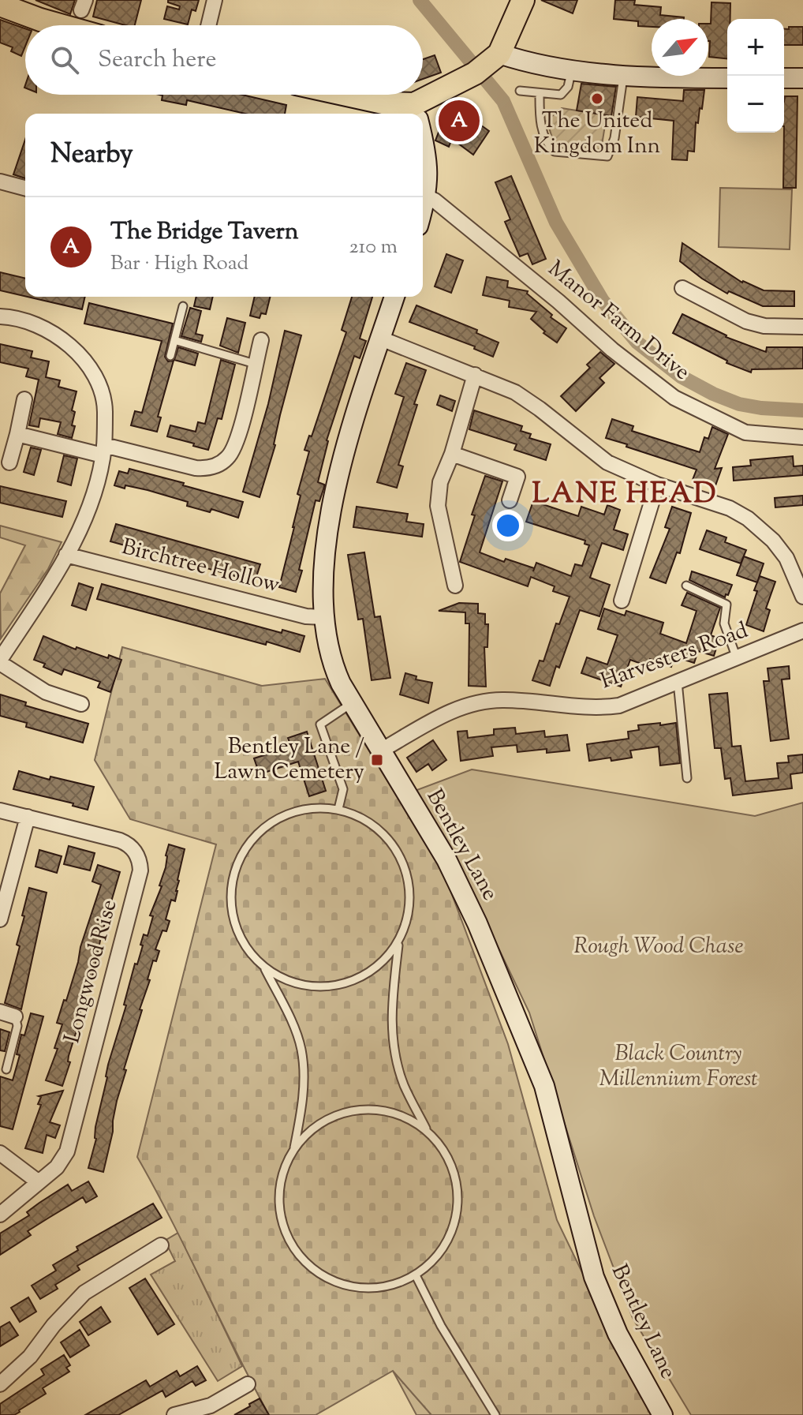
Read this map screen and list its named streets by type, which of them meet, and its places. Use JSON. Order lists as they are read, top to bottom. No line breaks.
{"streets":{"street":["Manor Farm Drive","Birchtree Hollow","Harvesters Road","Bentley Lane","Longwood Rise"]},"crossings":[["Birchtree Hollow","Bentley Lane"],["Harvesters Road","Bentley Lane"]],"districts":["LANE HEAD"],"parks":["Rough Wood Chase","Black Country Millennium Forest"],"places":{"other":["The United Kingdom Inn"],"transit":["Bentley Lane / Lawn Cemetery"]},"north":"top right","page":{"map_buttons":["+","−"],"search":"Search here","pins":"A","heading":"Nearby","list":[{"mark":"A","name":"The Bridge Tavern","note":"Bar · High Road","value":"210 m"}]}}
